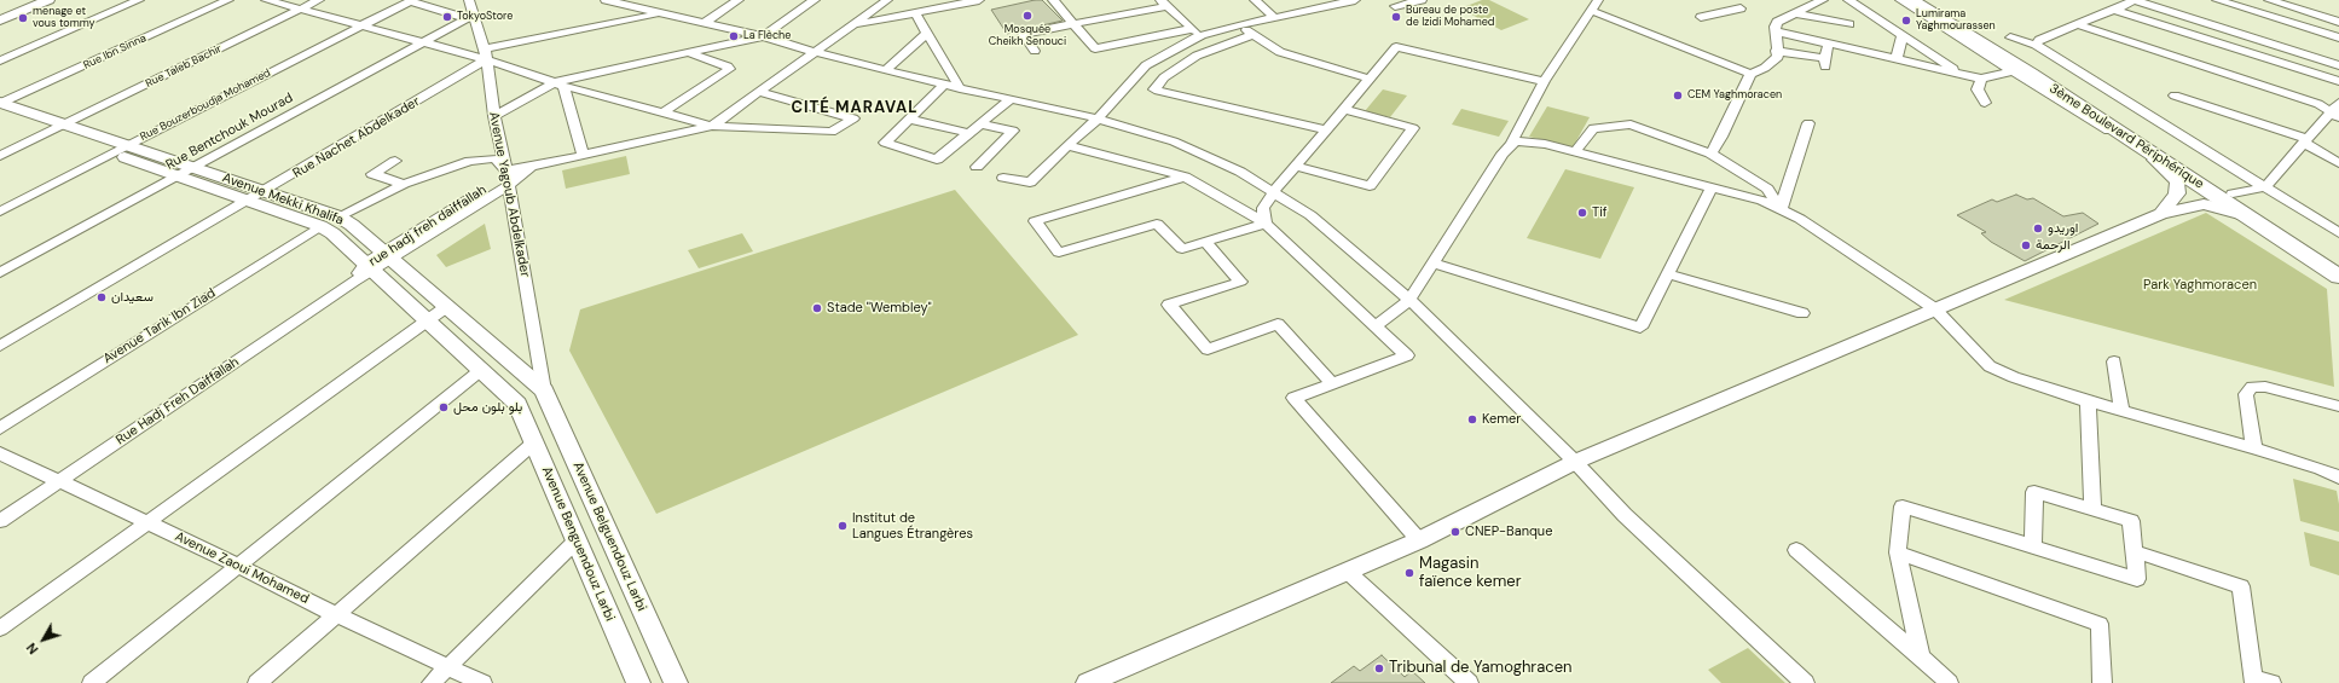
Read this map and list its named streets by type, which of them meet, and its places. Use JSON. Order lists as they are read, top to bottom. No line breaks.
{"streets":{"highway":["3ème Boulevard Périphérique"],"main road":["Avenue Mekki Khalifa","Avenue Belguendouz Larbi","Avenue Benguendouz Larbi"],"street":["Rue Ibn Sinna","Rue Taleb Bachir","Rue Bouzerboudja Mohamed","Rue Bentchouk Mourad","Rue Nachet Abdelkader","Avenue Yagoub Abdelkader","Avenue Tarik Ibn Ziad","Rue Hadj Freh Daiffallah","Avenue Zaoui Mohamed"]},"crossings":[["Rue Ibn Sinna","Avenue Mekki Khalifa"],["Rue Taleb Bachir","Avenue Mekki Khalifa"],["Rue Bouzerboudja Mohamed","Avenue Mekki Khalifa"],["Rue Bentchouk Mourad","Avenue Yagoub Abdelkader"],["Rue Bentchouk Mourad","Avenue Mekki Khalifa"],["Rue Nachet Abdelkader","Avenue Yagoub Abdelkader"],["Rue Nachet Abdelkader","Avenue Mekki Khalifa"],["Avenue Yagoub Abdelkader","Avenue Mekki Khalifa"],["Avenue Yagoub Abdelkader","Rue Hadj Freh Daiffallah"],["Avenue Yagoub Abdelkader","Avenue Belguendouz Larbi"],["Avenue Mekki Khalifa","Avenue Tarik Ibn Ziad"],["Avenue Mekki Khalifa","Rue Hadj Freh Daiffallah"],["Avenue Mekki Khalifa","Avenue Belguendouz Larbi"],["Avenue Mekki Khalifa","Avenue Benguendouz Larbi"],["Rue Hadj Freh Daiffallah","Avenue Zaoui Mohamed"]],"districts":["CITÉ MARAVAL"],"parks":["Park Yaghmoracen"],"places":["Mosquée Cheikh Senouci","TokyoStore","Bureau de poste de Izidi Mohamed","menage et vous tommy","Lumirama Yaghmourassen","La Flèche","CEM Yaghmoracen","Tif","اوريدو","الرحمة","سعيدان","Stade \"Wembley\"","بلو بلون محل","Kemer","Institut de Langues Étrangères","CNEP-Banque","Magasin faïence kemer","Tribunal de Yamoghracen"],"north":"bottom left"}
